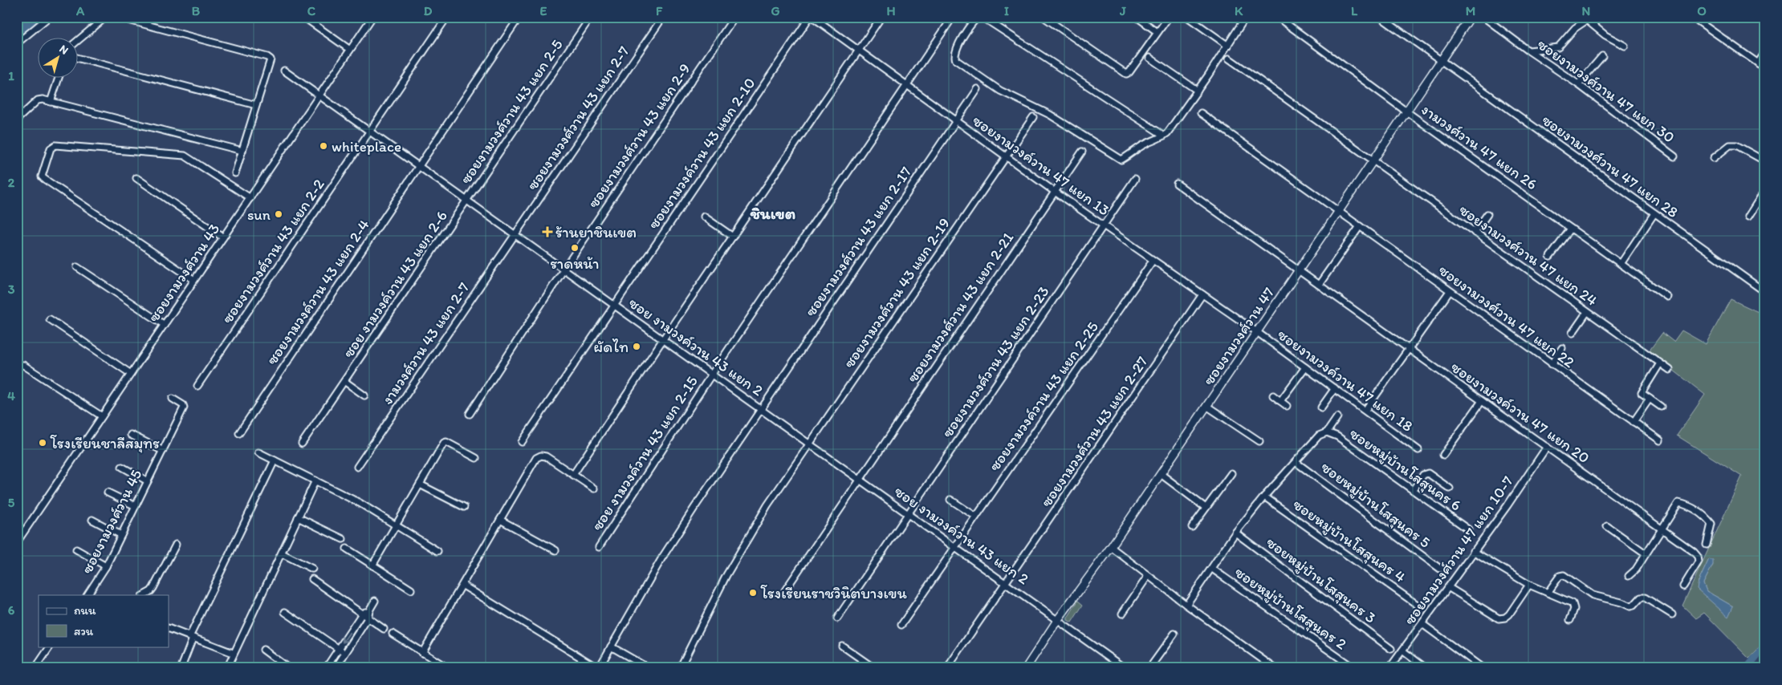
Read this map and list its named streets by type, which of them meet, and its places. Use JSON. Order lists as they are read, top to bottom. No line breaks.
{"streets":{"street":["ซอยงามวงศ์วาน 47 แยก 30","ซอยงามวงศ์วาน 43 แยก 2-5","ซอยงามวงศ์วาน 43 แยก 2-7","ซอยงามวงศ์วาน 43 แยก 2-9","งามวงศ์วาน 47 แยก 26","ซอยงามวงค์วาน 43 แยก 2-10","ซอยงามวงค์วาน 47 แยก 13","ซอยงามวงศ์วาน 47 แยก 28","ซอยงามวงศ์วาน 43 แยก 2-17","ซอยงามวงศ์วาน 43 แยก 2-2","ซอยงามวงศ์วาน 47 แยก 24","ซอยงามวงศ์วาน 43","ซอย งามวงค์วาน 43 แยก 2-6","ซอยงามวงค์วาน 43 แยก 2-4","ซอยงามวงศ์วาน 43 แยก 2-19","ซอยงามวงศ์วาน 43 แยก 2-21","ซอยงามวงศ์วาน 47 แยก 22","ซอยงามวงศ์วาน 47","งามวงศ์วาน 43 แยก 2-7","ซอย งามวงค์วาน 43 แยก 2","ซอยงามวงศ์วาน 43 แยก 2-23","ซอยงามวงค์วาน 47 แยก 18","ซอยงามวงค์วาน 43 แยก 2-25","ซอยงามวงค์วาน 47 แยก 20","ซอยงามวงศ์วาน 43 แยก 2-27","ซอย งามวงค์วาน 43 แยก 2-15","ซอยหมู่บ้านโสสุนคร 6","ซอยหมู่บ้านโสสุนคร 5","ซอยงามวงศ์วาน 45","ซอยหมู่บ้านโสสุนคร 4","ซอยงามวงศ์วาน 47 แยก 10-7","ซอยหมู่บ้านโสสุนคร 3","ซอยหมู่บ้านโสสุนคร 2"]},"crossings":[["ซอยงามวงศ์วาน 43 แยก 2-5","ซอย งามวงค์วาน 43 แยก 2-6"],["ซอยงามวงศ์วาน 43 แยก 2-5","ซอย งามวงค์วาน 43 แยก 2"],["ซอยงามวงศ์วาน 43 แยก 2-7","งามวงศ์วาน 43 แยก 2-7"],["ซอยงามวงศ์วาน 43 แยก 2-7","ซอย งามวงค์วาน 43 แยก 2"],["ซอยงามวงศ์วาน 43 แยก 2-9","ซอย งามวงค์วาน 43 แยก 2"],["งามวงศ์วาน 47 แยก 26","ซอยงามวงศ์วาน 47"],["ซอยงามวงค์วาน 43 แยก 2-10","ซอยงามวงค์วาน 47 แยก 13"],["ซอยงามวงค์วาน 43 แยก 2-10","ซอย งามวงค์วาน 43 แยก 2"],["ซอยงามวงค์วาน 47 แยก 13","ซอยงามวงศ์วาน 43 แยก 2-17"],["ซอยงามวงค์วาน 47 แยก 13","ซอยงามวงศ์วาน 43 แยก 2-19"],["ซอยงามวงค์วาน 47 แยก 13","ซอยงามวงศ์วาน 43 แยก 2-21"],["ซอยงามวงค์วาน 47 แยก 13","ซอยงามวงศ์วาน 47"],["ซอยงามวงค์วาน 47 แยก 13","ซอยงามวงศ์วาน 43 แยก 2-23"],["ซอยงามวงค์วาน 47 แยก 13","ซอยงามวงค์วาน 47 แยก 18"],["ซอยงามวงค์วาน 47 แยก 13","ซอยงามวงค์วาน 43 แยก 2-25"],["ซอยงามวงค์วาน 47 แยก 13","ซอยงามวงศ์วาน 43 แยก 2-27"],["ซอยงามวงค์วาน 47 แยก 13","ซอย งามวงค์วาน 43 แยก 2-15"],["ซอยงามวงศ์วาน 47 แยก 28","ซอยงามวงศ์วาน 47"],["ซอยงามวงศ์วาน 43 แยก 2-17","ซอย งามวงค์วาน 43 แยก 2"],["ซอยงามวงศ์วาน 43 แยก 2-2","ซอย งามวงค์วาน 43 แยก 2"],["ซอยงามวงศ์วาน 47 แยก 24","ซอยงามวงศ์วาน 47"],["ซอยงามวงศ์วาน 43","ซอย งามวงค์วาน 43 แยก 2"],["ซอย งามวงค์วาน 43 แยก 2-6","ซอย งามวงค์วาน 43 แยก 2"],["ซอยงามวงค์วาน 43 แยก 2-4","ซอย งามวงค์วาน 43 แยก 2"],["ซอยงามวงศ์วาน 43 แยก 2-19","ซอย งามวงค์วาน 43 แยก 2"],["ซอยงามวงศ์วาน 43 แยก 2-21","ซอย งามวงค์วาน 43 แยก 2"],["ซอยงามวงศ์วาน 47 แยก 22","ซอยงามวงศ์วาน 47"],["ซอยงามวงศ์วาน 47","ซอย งามวงค์วาน 43 แยก 2"],["ซอยงามวงศ์วาน 47","ซอยงามวงค์วาน 47 แยก 18"],["ซอยงามวงศ์วาน 47","ซอยงามวงค์วาน 47 แยก 20"],["งามวงศ์วาน 43 แยก 2-7","ซอย งามวงค์วาน 43 แยก 2"],["ซอย งามวงค์วาน 43 แยก 2","ซอยงามวงศ์วาน 43 แยก 2-23"],["ซอย งามวงค์วาน 43 แยก 2","ซอยงามวงค์วาน 43 แยก 2-25"],["ซอย งามวงค์วาน 43 แยก 2","ซอยงามวงศ์วาน 43 แยก 2-27"],["ซอย งามวงค์วาน 43 แยก 2","ซอย งามวงค์วาน 43 แยก 2-15"],["ซอยงามวงค์วาน 47 แยก 20","ซอยงามวงศ์วาน 47 แยก 10-7"]],"districts":["ชินเขต"],"places":{"other":["whiteplace","sun","ราดหน้า","ผัดไท","โรงเรียนชาลีสมุทร","โรงเรียนราชวินิตบางเขน"],"health":["ร้านยาชินเขต"]},"legend":["ถนน","สวน"],"north":"top right","grid":{"columns":["A","B","C","D","E","F","G","H","I","J","K","L","M","N","O"],"rows":["1","2","3","4","5","6"]}}
